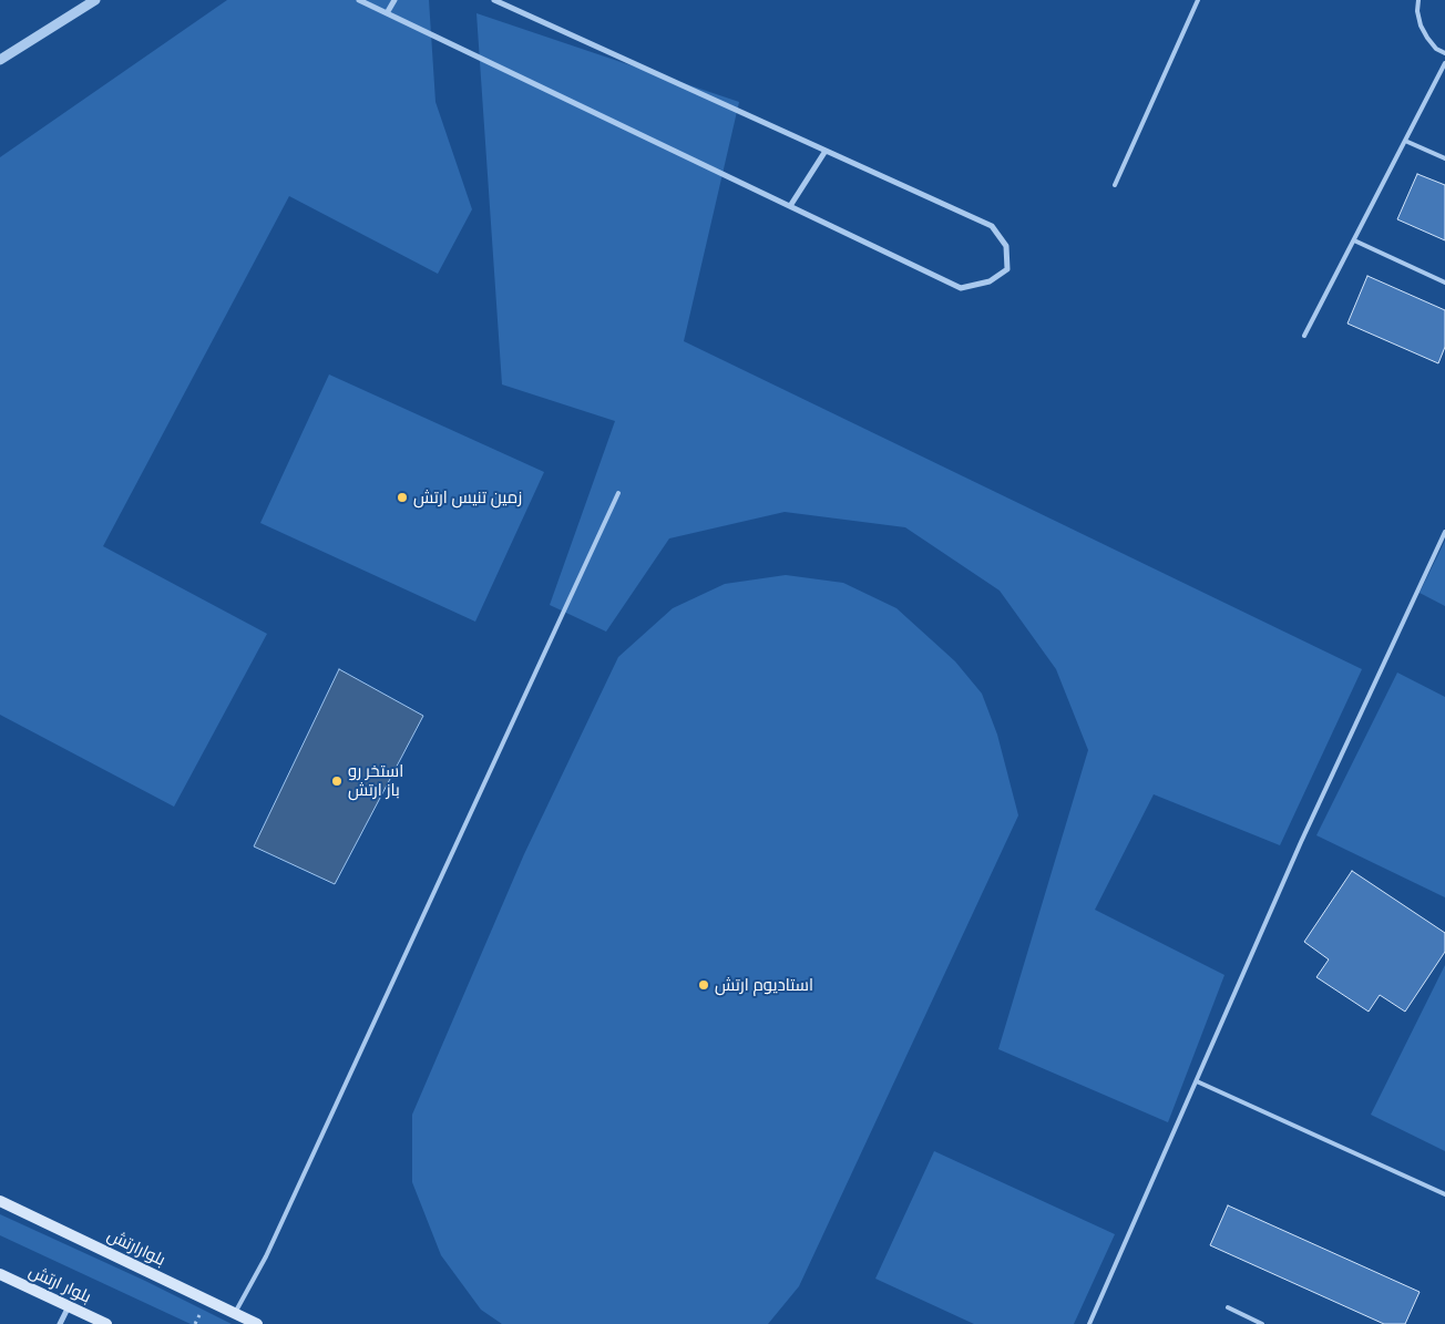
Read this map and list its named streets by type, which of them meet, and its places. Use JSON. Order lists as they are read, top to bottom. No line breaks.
{"streets":{"main road":["بلوارارتش","بلوار ارتش"]},"places":["زمین تنیس ارتش","استخر رو باز ارتش","استادیوم ارتش"]}
